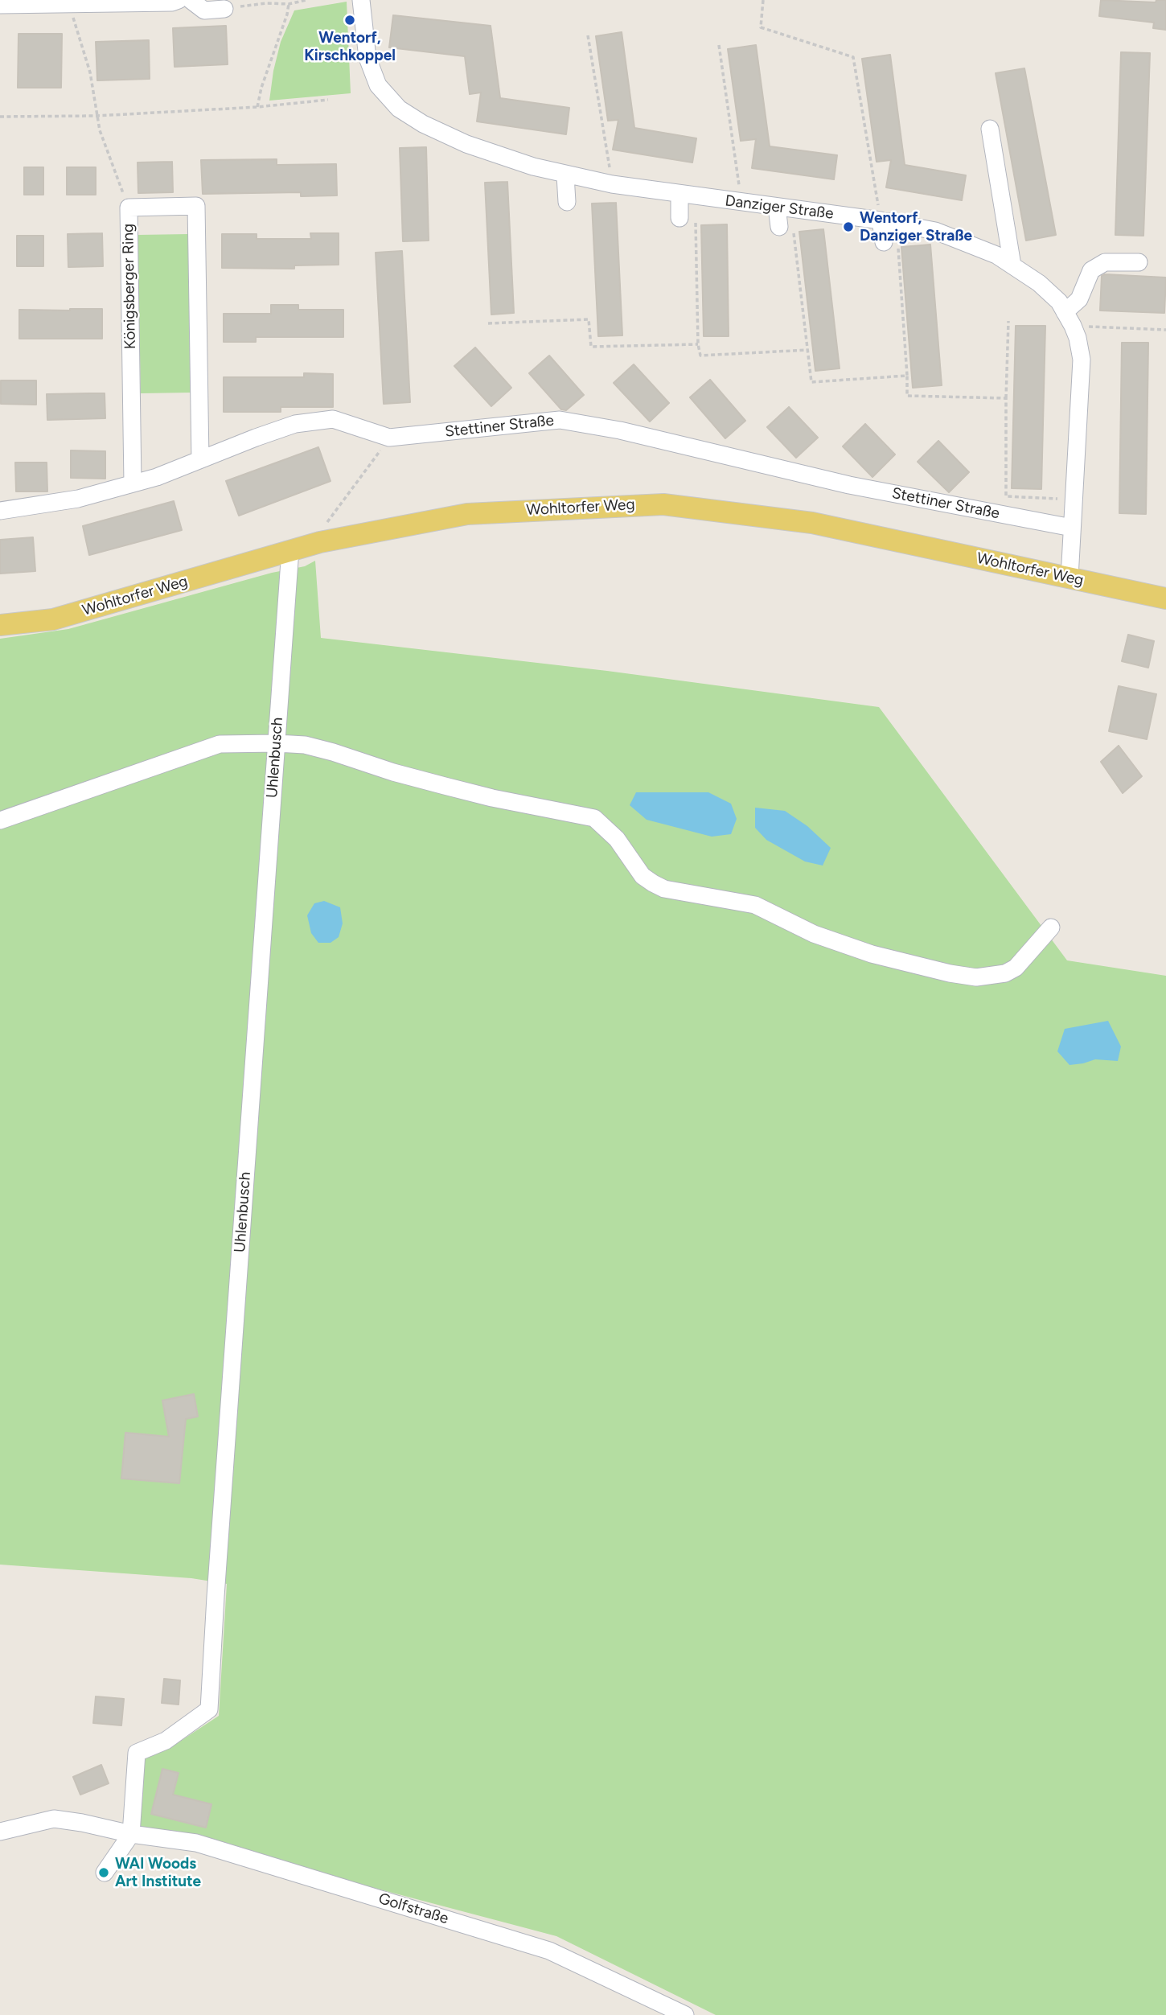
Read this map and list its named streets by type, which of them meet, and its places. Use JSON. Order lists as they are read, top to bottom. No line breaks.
{"streets":{"main road":["Wohltorfer Weg"],"street":["Danziger Straße","Königsberger Ring","Stettiner Straße","Uhlenbusch","Golfstraße"]},"crossings":[["Danziger Straße","Stettiner Straße"],["Danziger Straße","Wohltorfer Weg"],["Königsberger Ring","Stettiner Straße"],["Wohltorfer Weg","Uhlenbusch"],["Uhlenbusch","Golfstraße"]],"places":["Wentorf, Kirschkoppel","Wentorf, Danziger Straße","WAI Woods Art Institute"]}
